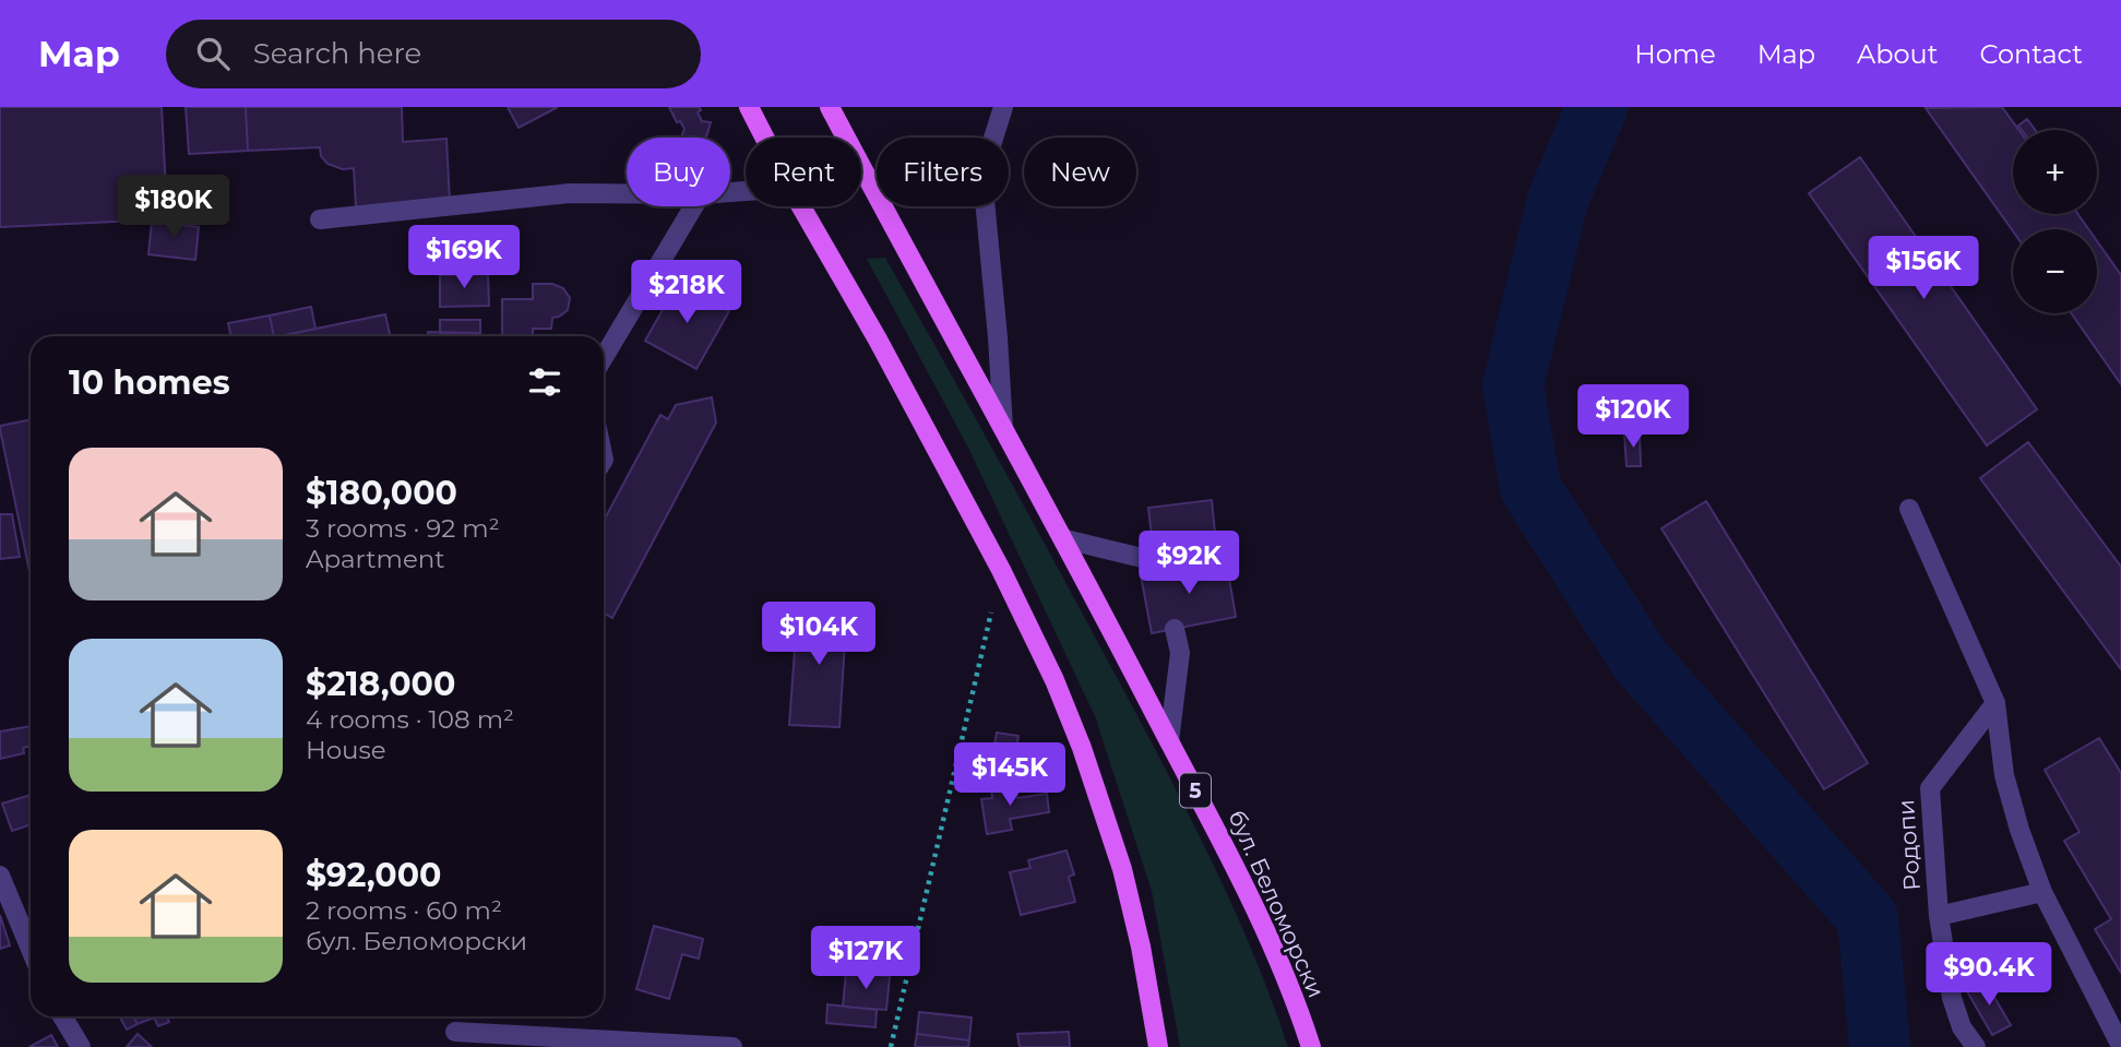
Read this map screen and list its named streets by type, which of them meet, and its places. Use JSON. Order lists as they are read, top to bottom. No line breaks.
{"streets":{"main road":["5","бул. Беломорски"],"street":["Родопи"]},"crossings":[["5","бул. Беломорски"]],"page":{"header":"Map","search":"Search here","nav":["Home","Map","About","Contact"],"map_buttons":["+","−"],"chip":["Buy","Rent","Filters","New"],"price":["$180K","$169K","$156K","$218K","$120K","$92K","$104K","$145K","$127K","$90.4K"],"heading":"10 homes","list":[{"name":"$180,000","note":"3 rooms · 92 m² · Apartment"},{"name":"$218,000","note":"4 rooms · 108 m² · House"},{"name":"$92,000","note":"2 rooms · 60 m² · бул. Беломорски"}]}}
